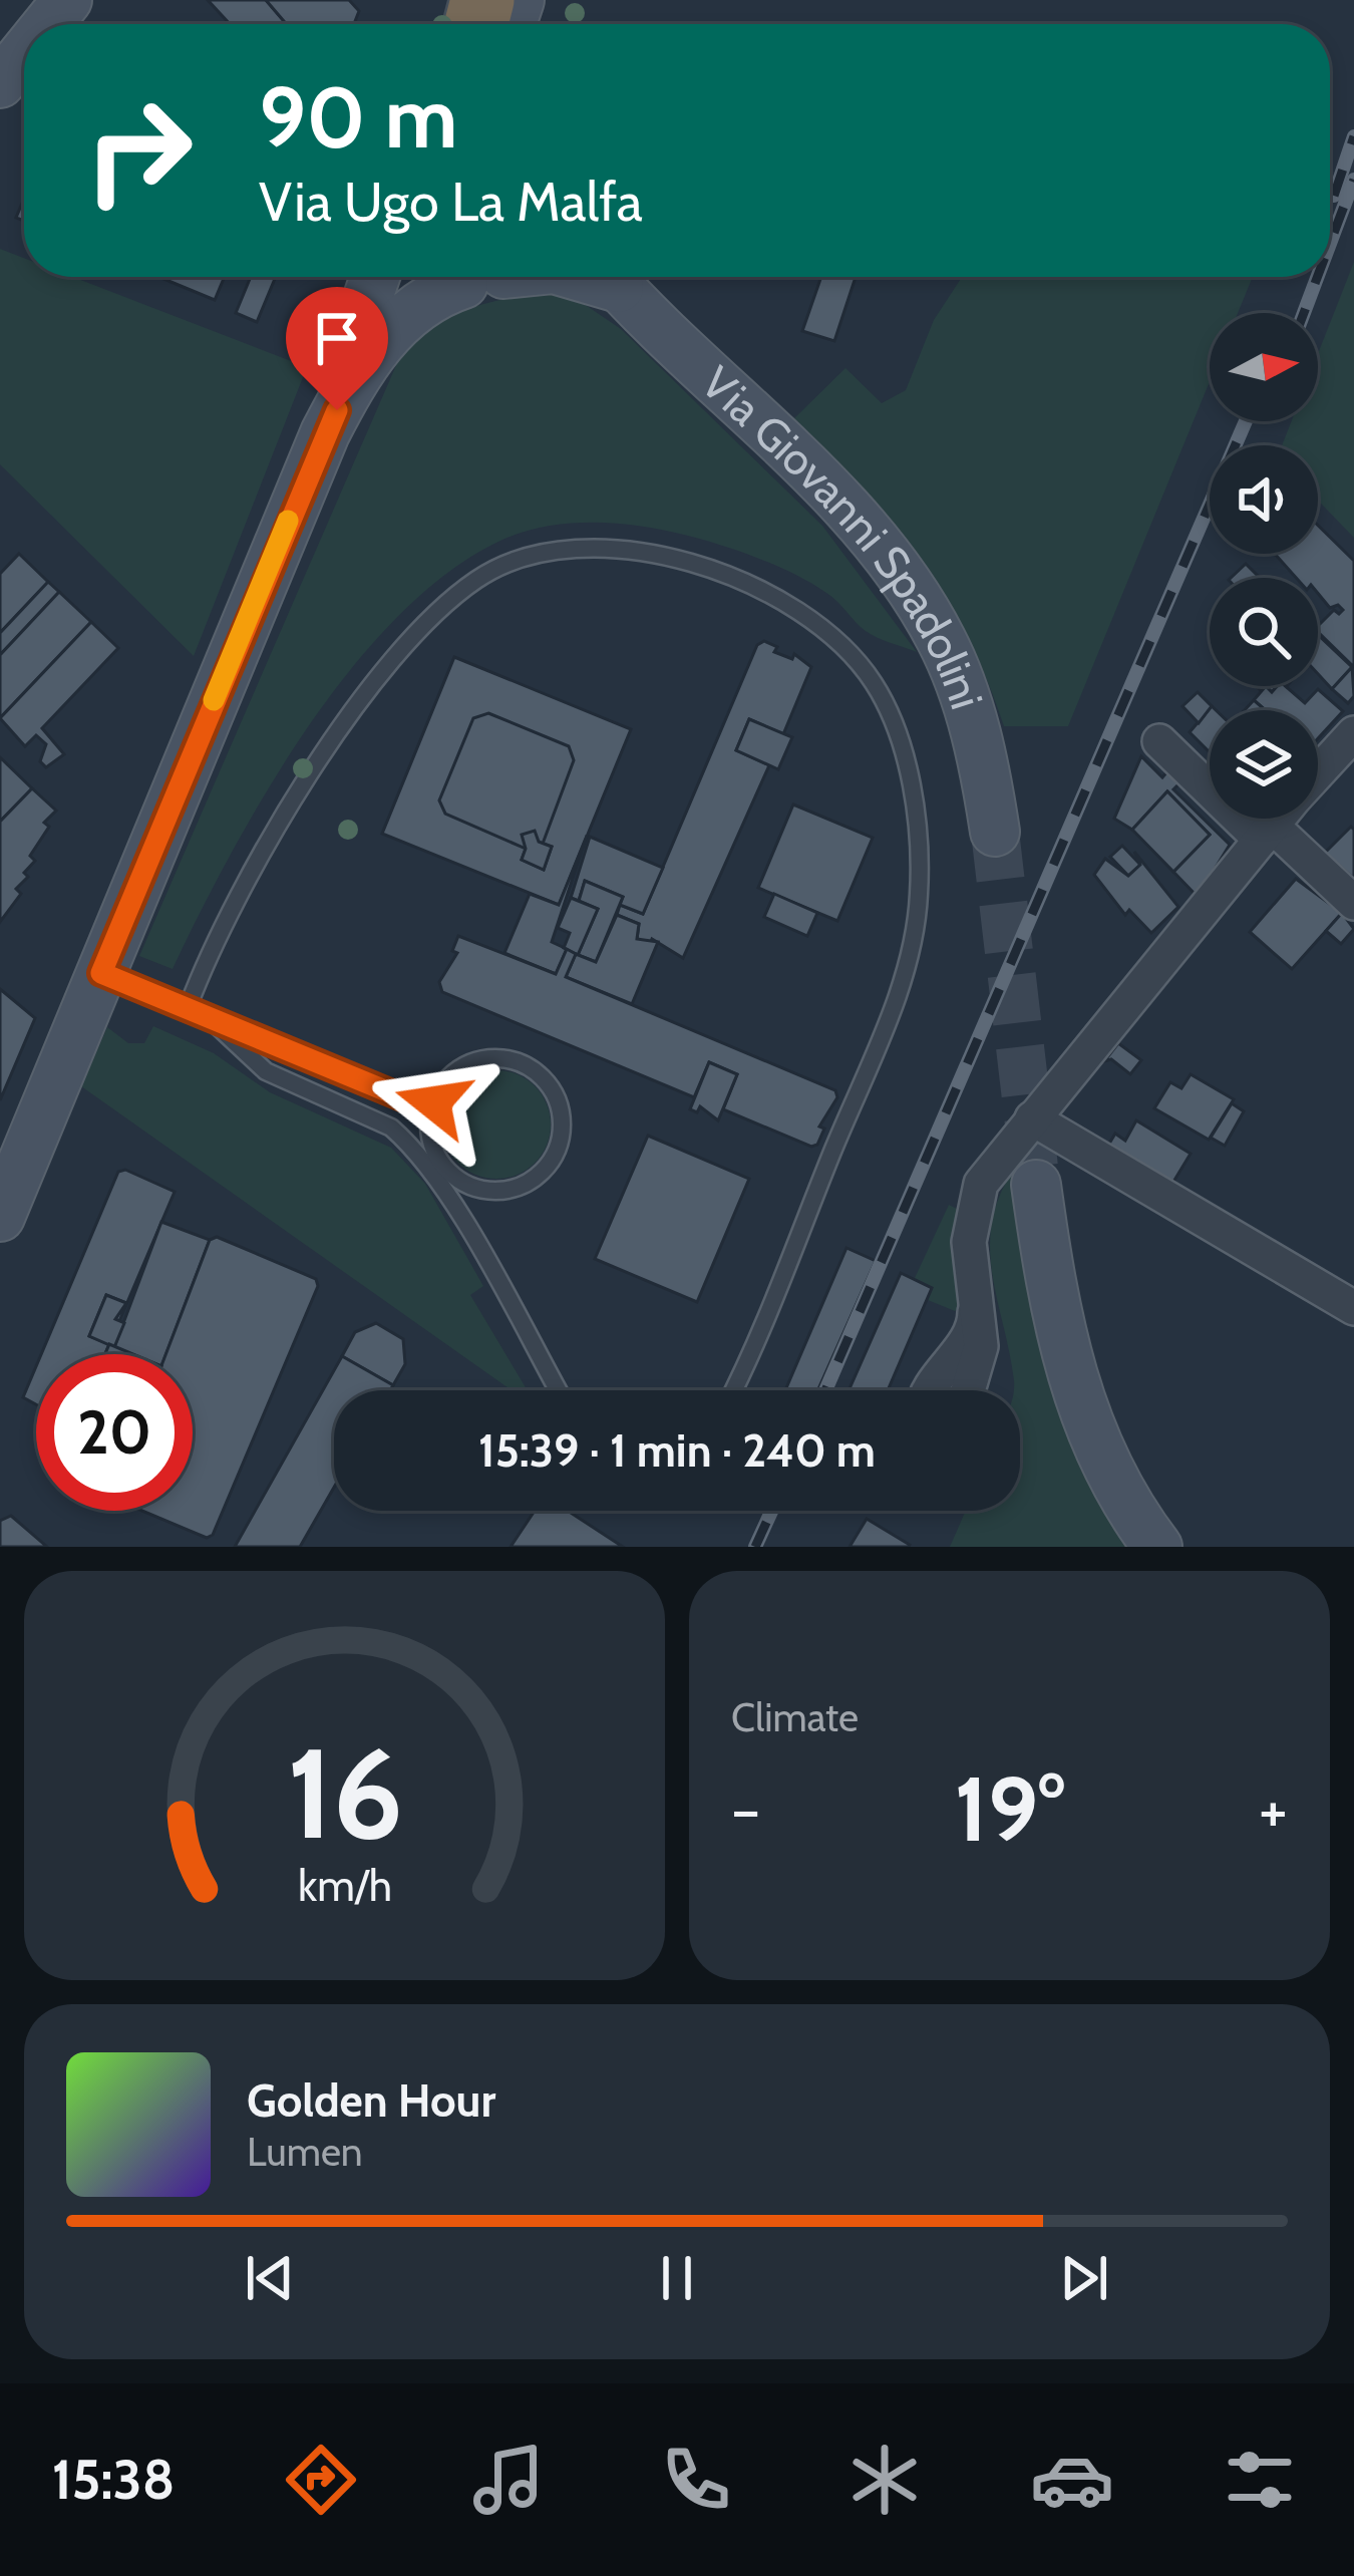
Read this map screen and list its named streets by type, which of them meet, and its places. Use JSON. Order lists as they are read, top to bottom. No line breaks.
{"streets":{"street":["Via Giovanni Spadolini"]},"north":"right","page":{"turn":["90 m","Via Ugo La Malfa"],"limit":"20","trip":"15:39 · 1 min · 240 m","tile":"Climate","heat":["−","19°","+"],"song":["Golden Hour","Lumen"],"tabs":"15:38","gauge":["16","km/h"]}}
